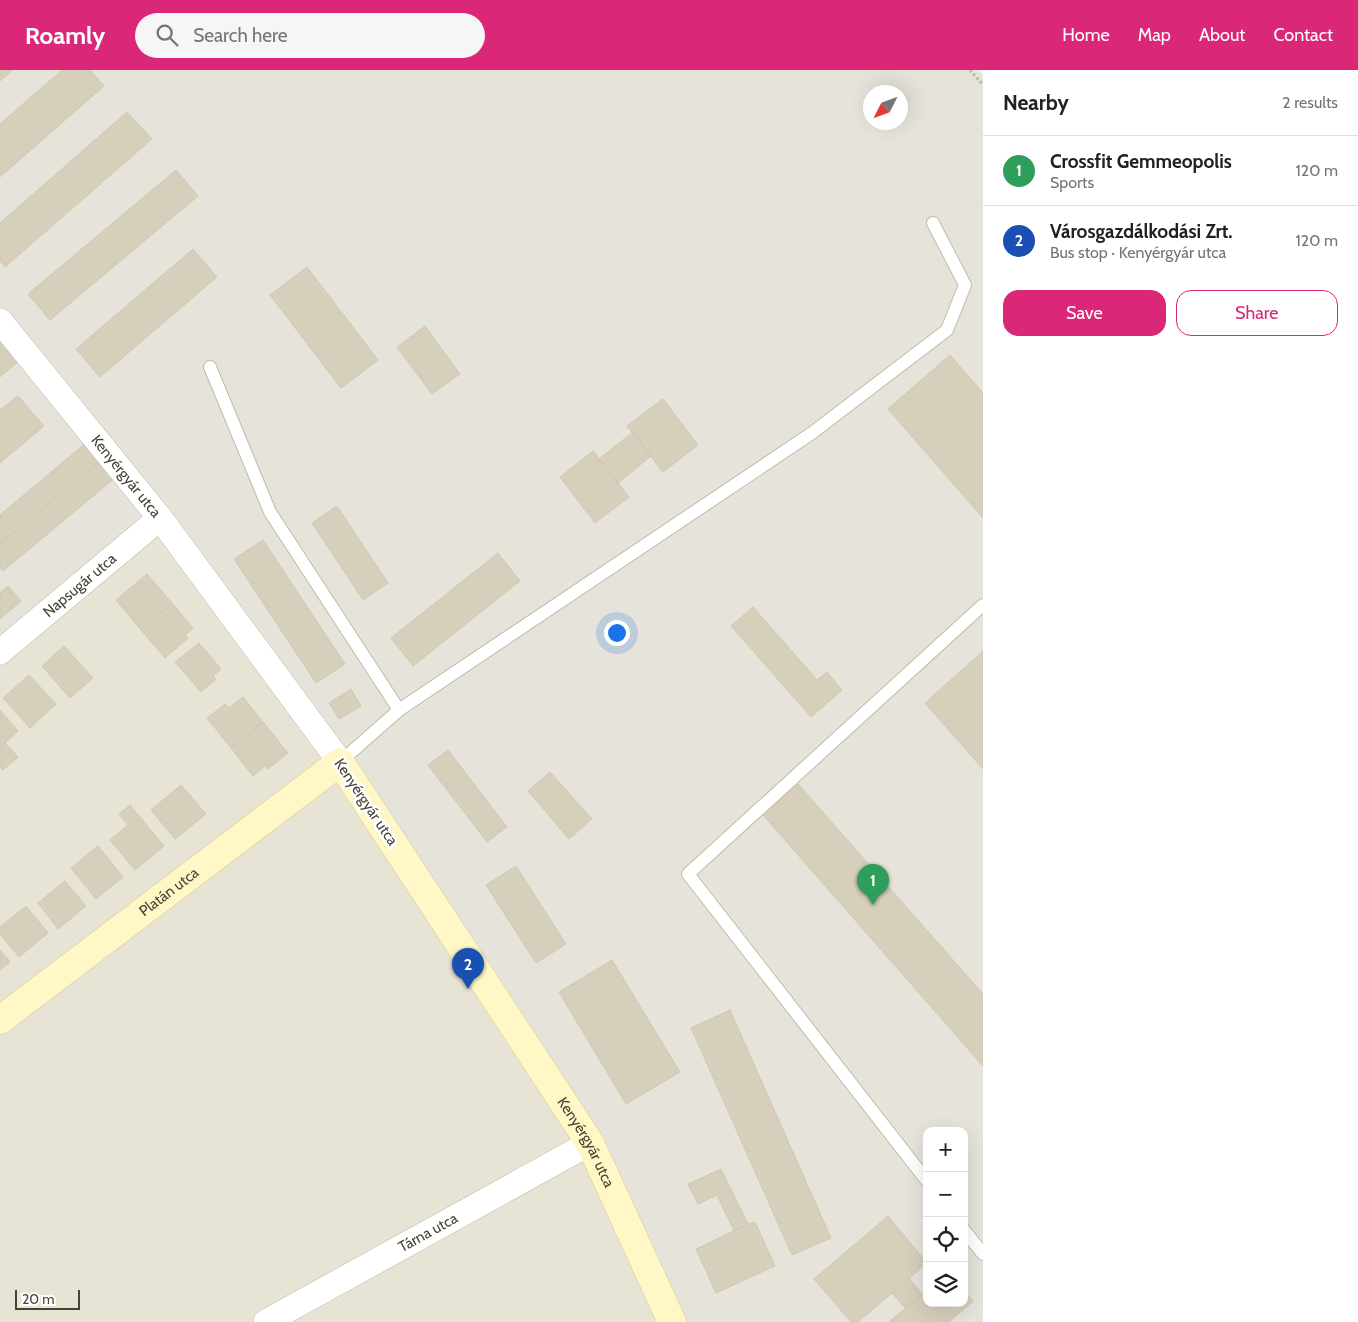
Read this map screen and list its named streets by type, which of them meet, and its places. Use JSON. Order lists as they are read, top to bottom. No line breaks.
{"streets":{"street":["Kenyérgyár utca","Napsugár utca","Platán utca","Tárna utca"]},"crossings":[["Kenyérgyár utca","Napsugár utca"],["Kenyérgyár utca","Platán utca"],["Kenyérgyár utca","Tárna utca"]],"scale_bar":"20 m","north":"bottom left","page":{"header":"Roamly","search":"Search here","nav":["Home","Map","About","Contact"],"heading":["Nearby","2 results"],"list":[{"mark":"1","name":"Crossfit Gemmeopolis","note":"Sports","value":"120 m"},{"mark":"2","name":"Városgazdálkodási Zrt.","note":"Bus stop · Kenyérgyár utca","value":"120 m"}],"buttons":["Save","Share"],"pins":["1","2"],"map_buttons":["+","−"],"scale":"20 m"}}
